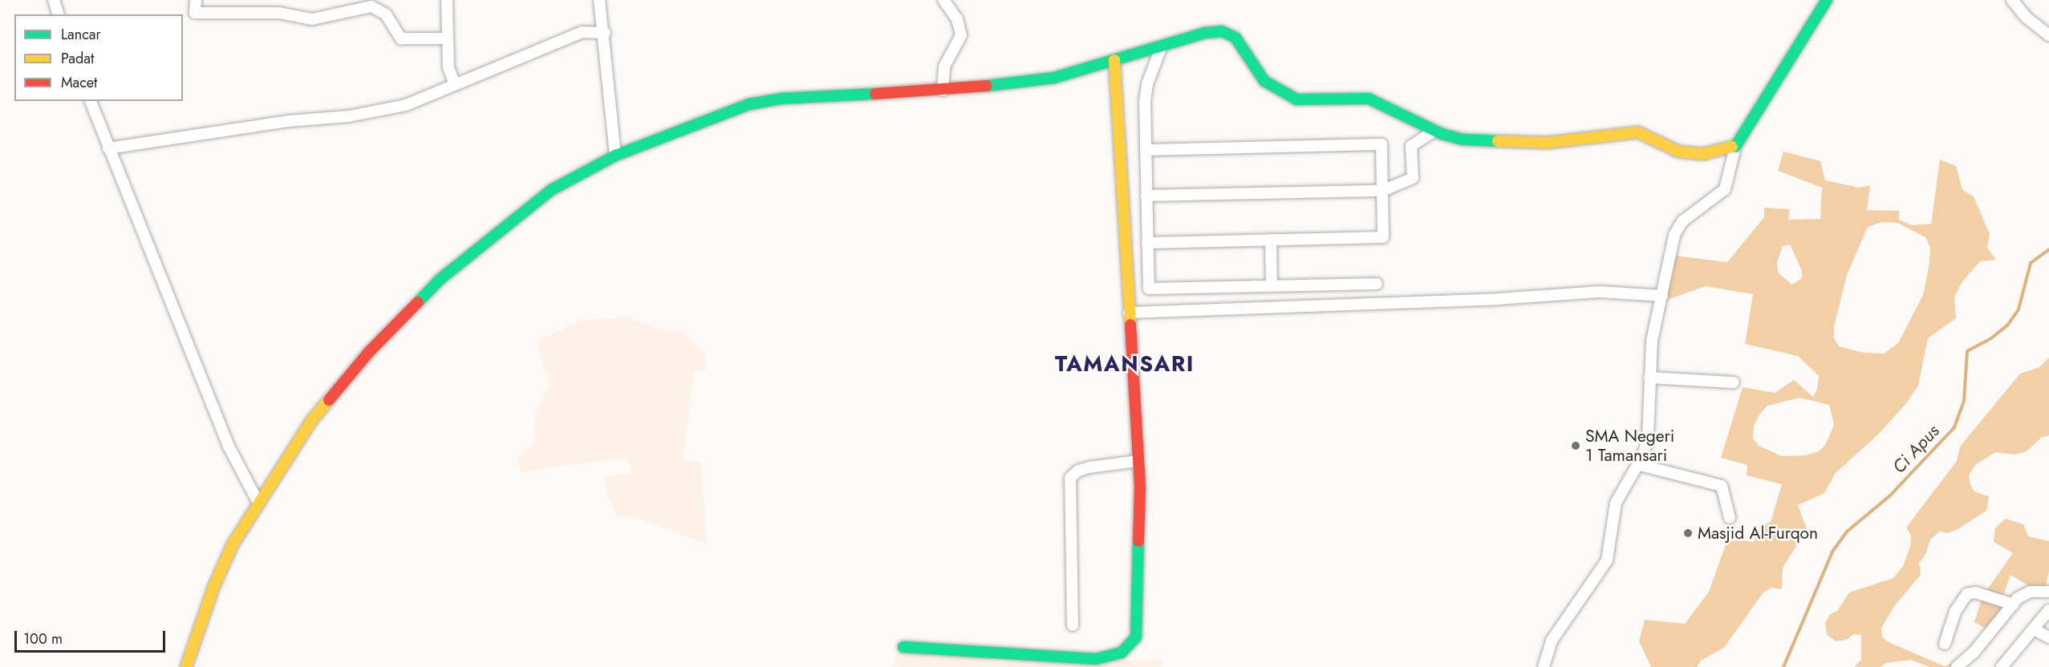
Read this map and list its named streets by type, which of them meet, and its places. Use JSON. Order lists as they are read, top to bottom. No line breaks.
{"districts":["TAMANSARI"],"water":["Ci Apus"],"places":["SMA Negeri 1 Tamansari","Masjid Al-Furqon"],"legend":["Lancar","Padat","Macet"],"scale_bar":"100 m"}
